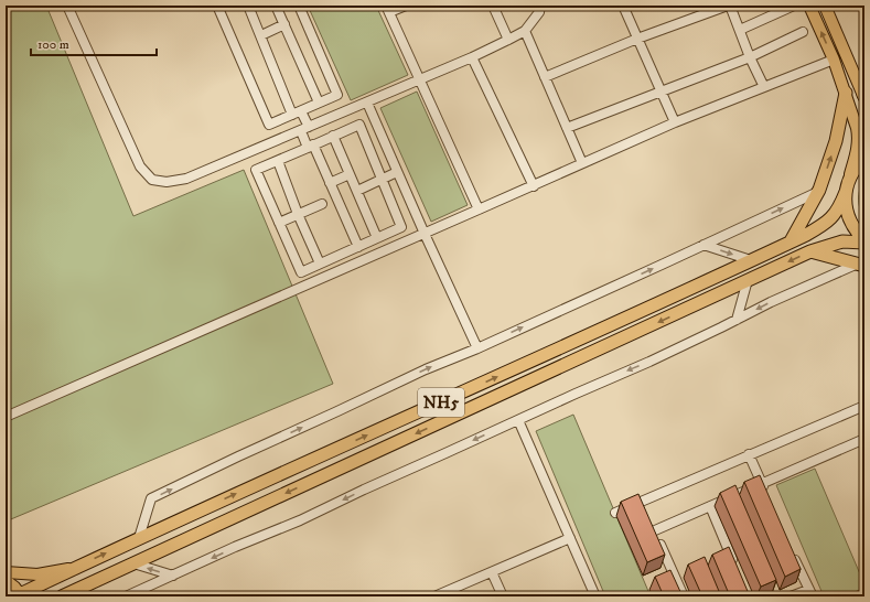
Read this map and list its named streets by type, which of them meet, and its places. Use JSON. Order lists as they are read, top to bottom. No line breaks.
{"streets":{"highway":["NH5"]},"scale_bar":"100 m"}
